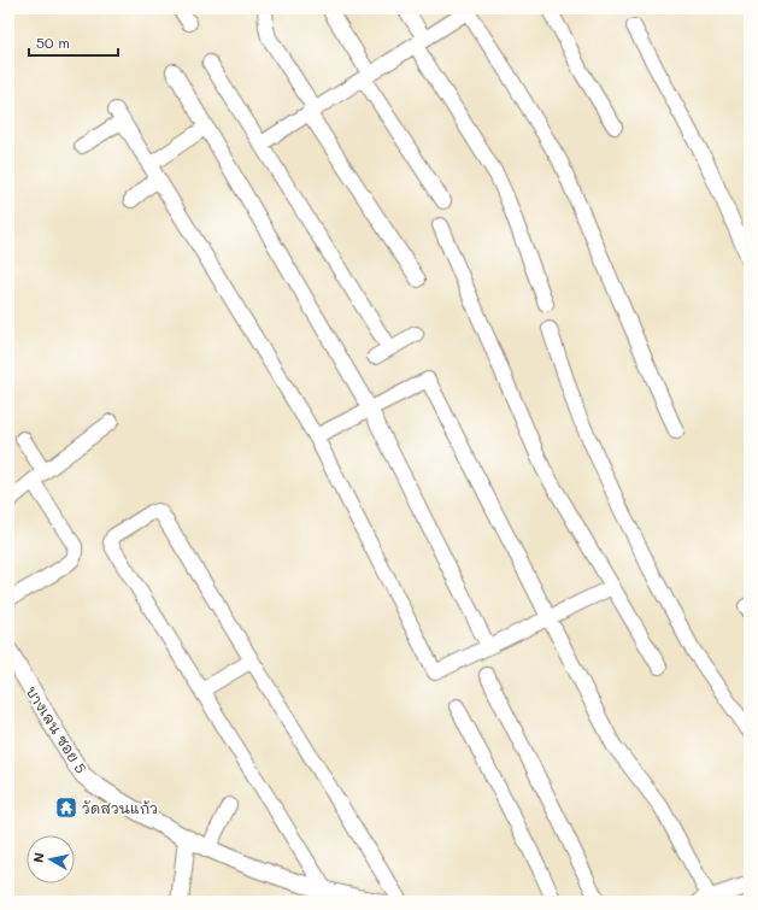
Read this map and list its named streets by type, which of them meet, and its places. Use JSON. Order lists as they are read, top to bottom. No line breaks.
{"streets":{"street":["บางเลน ซอย 5"]},"places":{"temple":["วัดสวนแก้ว"]},"scale_bar":"50 m","north":"left"}
